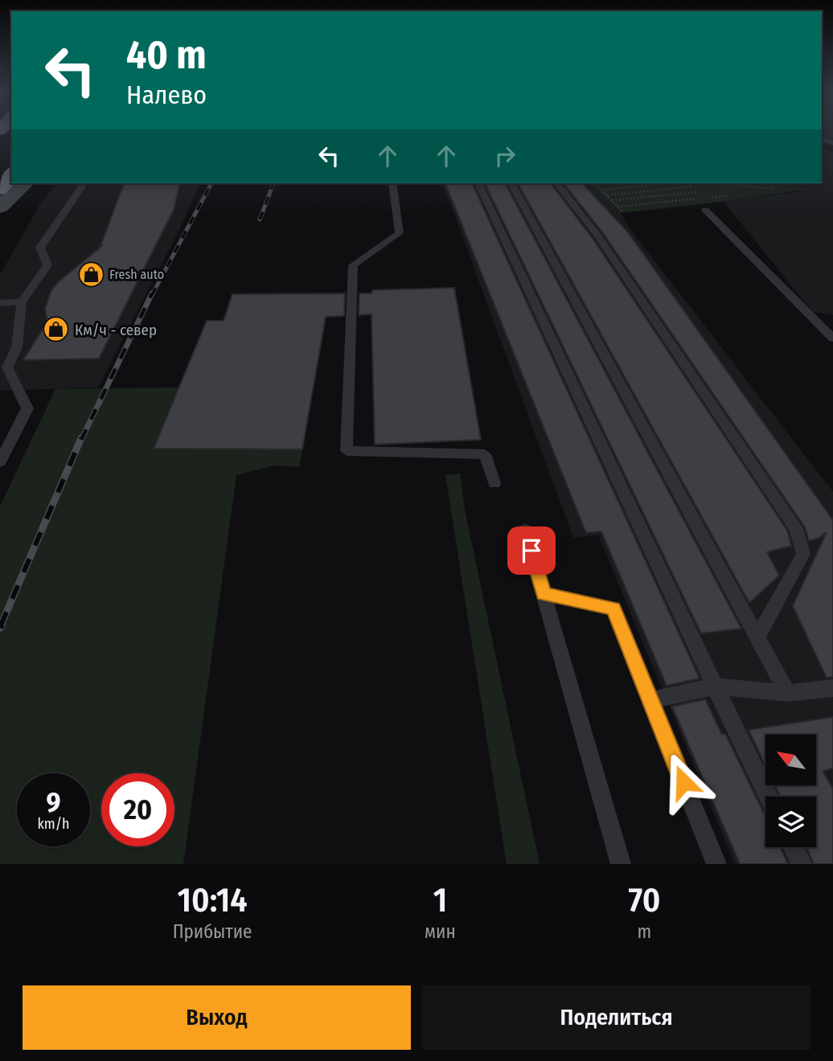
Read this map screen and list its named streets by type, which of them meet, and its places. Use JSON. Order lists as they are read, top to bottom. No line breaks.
{"places":{"shop":["Fresh auto","Км/ч - север"]},"north":"top left","page":{"turn":["40 m","Налево"],"speed":"9 km/h","limit":"20","eta":["10:14","Прибытие","1","мин","70","m"],"buttons":["Выход","Поделиться"]}}
